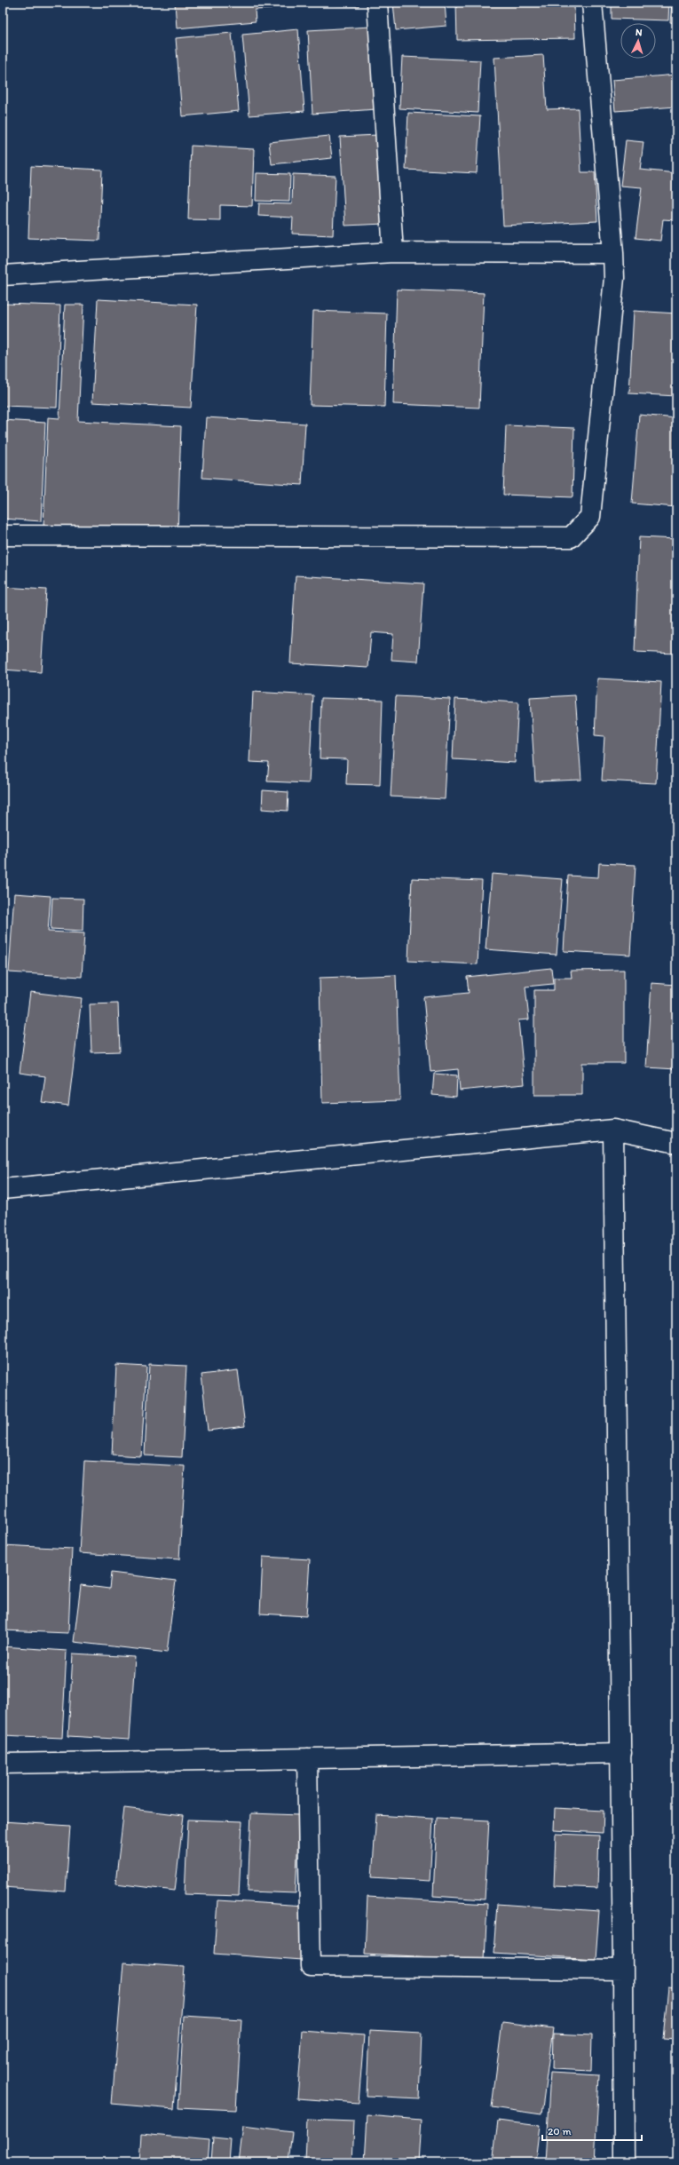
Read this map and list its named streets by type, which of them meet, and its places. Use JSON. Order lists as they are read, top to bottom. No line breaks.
{"scale_bar":"20 m","north":"top"}
